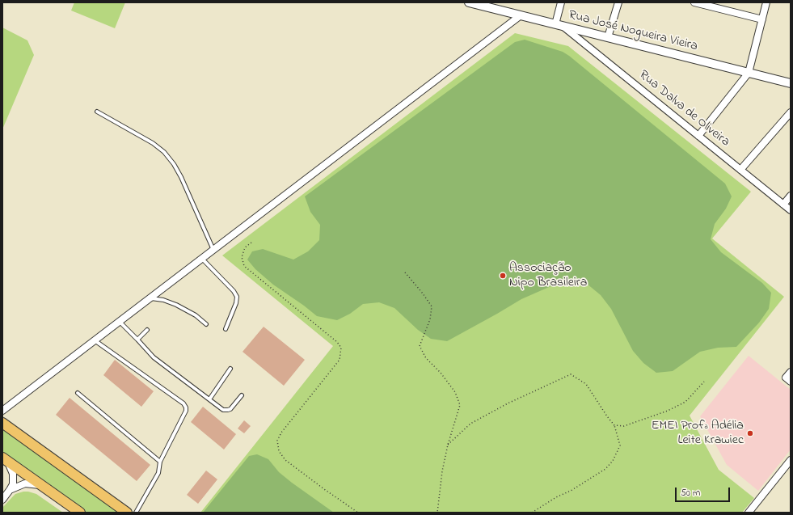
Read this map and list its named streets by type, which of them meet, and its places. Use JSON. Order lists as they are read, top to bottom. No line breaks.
{"streets":{"street":["Rua José Nogueira Vieira","Rua Dalva de Oliveira"]},"crossings":[["Rua José Nogueira Vieira","Rua Dalva de Oliveira"]],"places":["Associação Nipo Brasileira","EMEI Profª Adélia Leite Krawiec"],"scale_bar":"50 m"}
